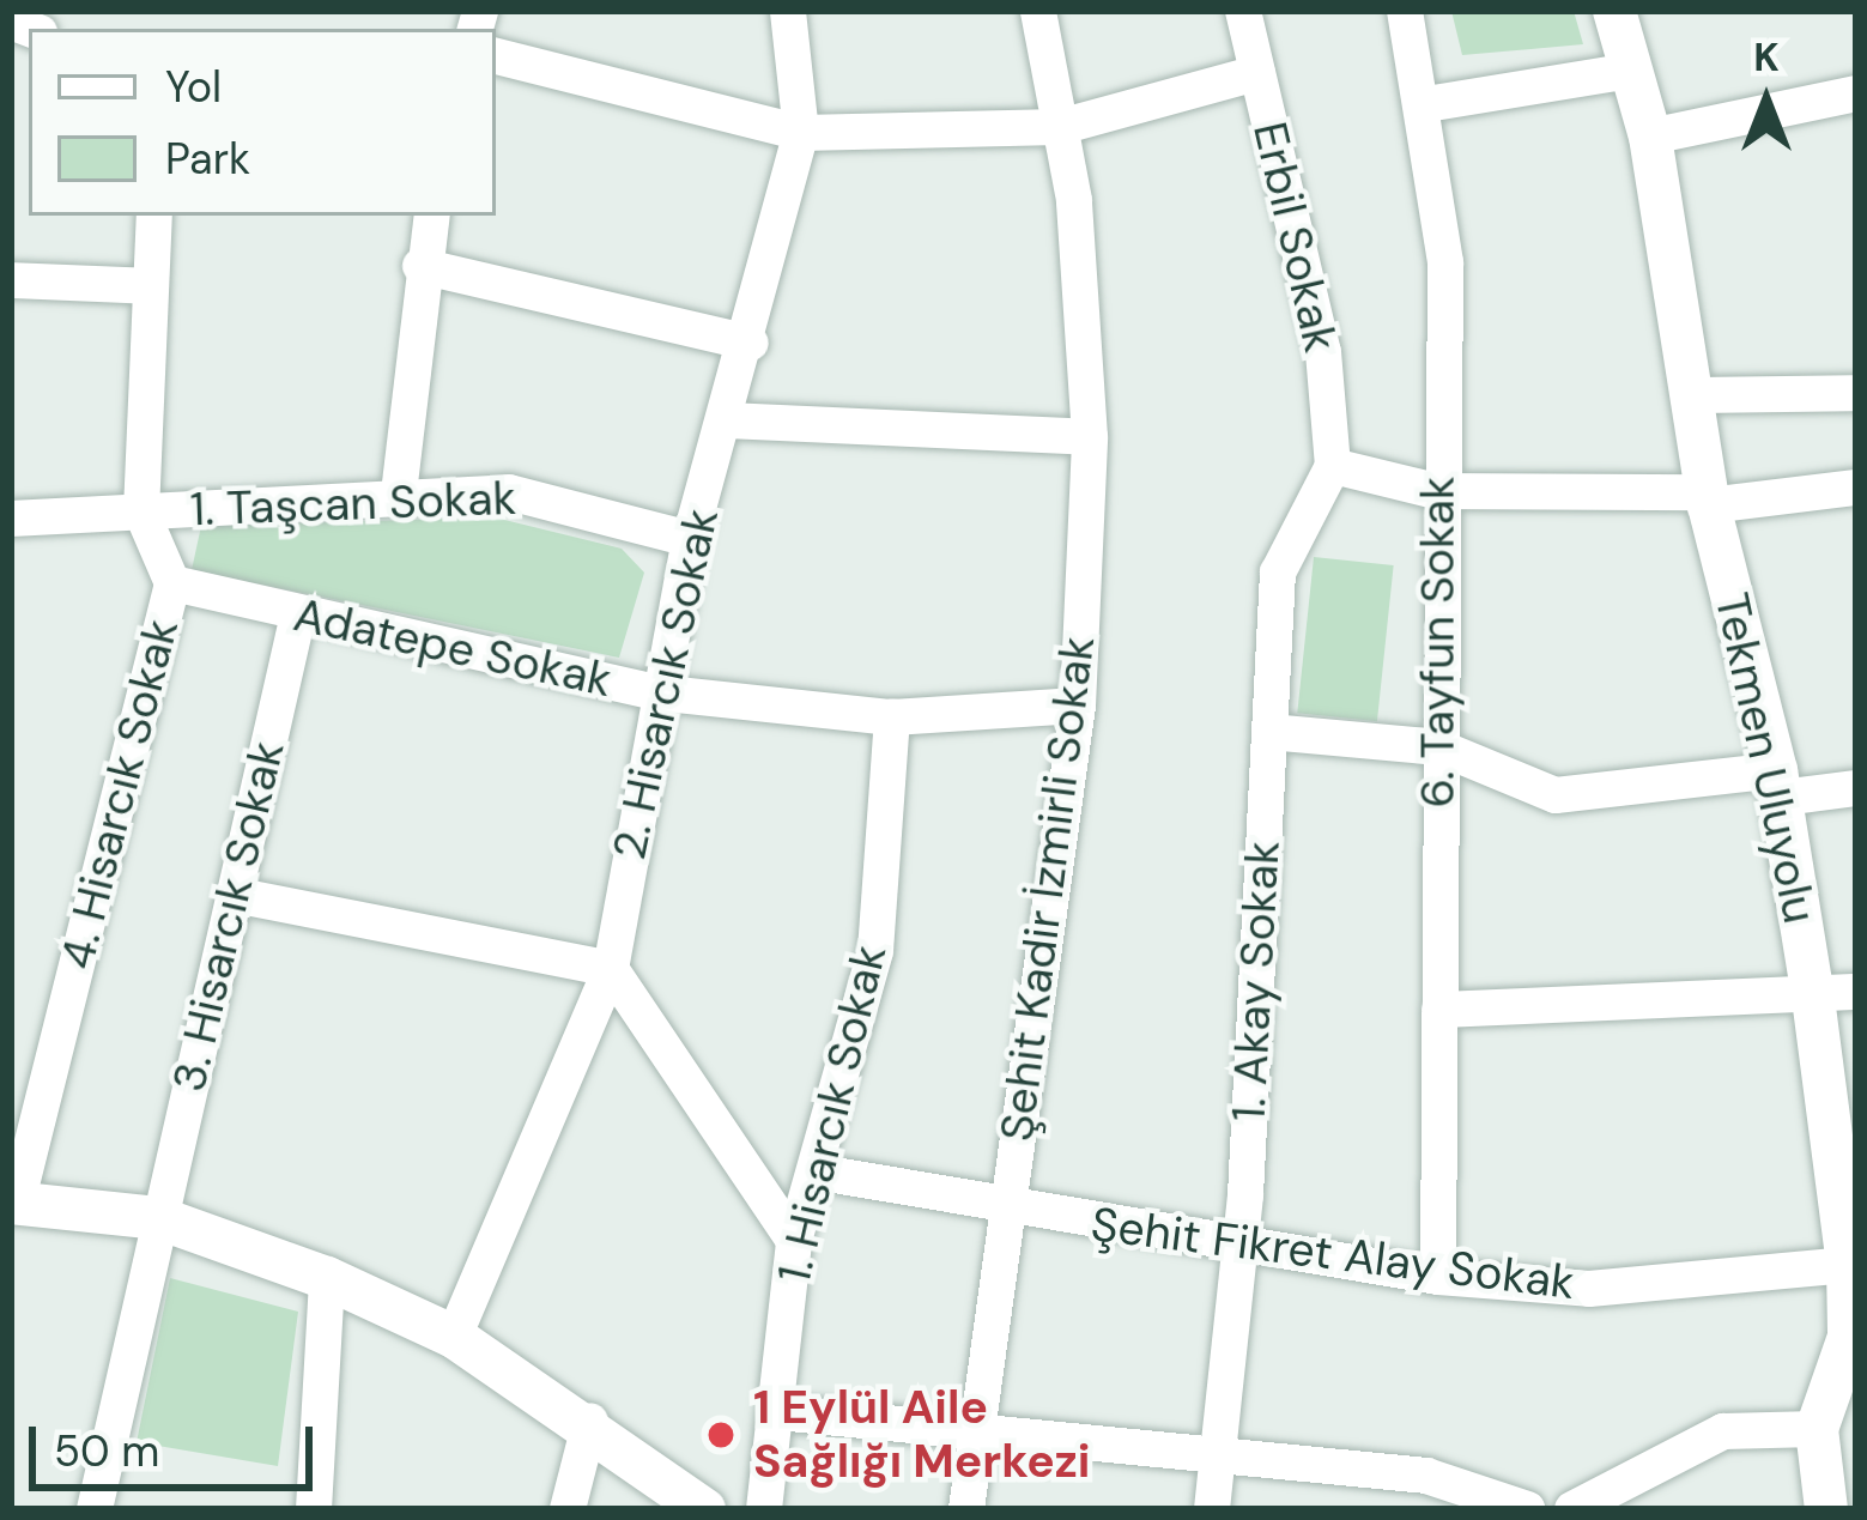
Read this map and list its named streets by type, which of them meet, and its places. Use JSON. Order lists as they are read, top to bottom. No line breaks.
{"streets":{"street":["Erbil Sokak","1. Taşcan Sokak","6. Tayfun Sokak","Adatepe Sokak","2. Hisarcık Sokak","Tekmen Uluyolu","4. Hisarcık Sokak","Şehit Kadir İzmirli Sokak","3. Hisarcık Sokak","1. Akay Sokak","1. Hisarcık Sokak","Şehit Fikret Alay Sokak"]},"crossings":[["Erbil Sokak","1. Akay Sokak"],["1. Taşcan Sokak","2. Hisarcık Sokak"],["1. Taşcan Sokak","4. Hisarcık Sokak"],["6. Tayfun Sokak","Şehit Fikret Alay Sokak"],["Adatepe Sokak","2. Hisarcık Sokak"],["Adatepe Sokak","4. Hisarcık Sokak"],["Adatepe Sokak","Şehit Kadir İzmirli Sokak"],["Adatepe Sokak","3. Hisarcık Sokak"],["Adatepe Sokak","1. Hisarcık Sokak"],["Tekmen Uluyolu","Şehit Fikret Alay Sokak"],["Şehit Kadir İzmirli Sokak","Şehit Fikret Alay Sokak"],["1. Akay Sokak","Şehit Fikret Alay Sokak"],["1. Hisarcık Sokak","Şehit Fikret Alay Sokak"]],"places":["1 Eylül Aile Sağlığı Merkezi"],"legend":["Yol","Park"],"scale_bar":"50 m","north":"top"}
